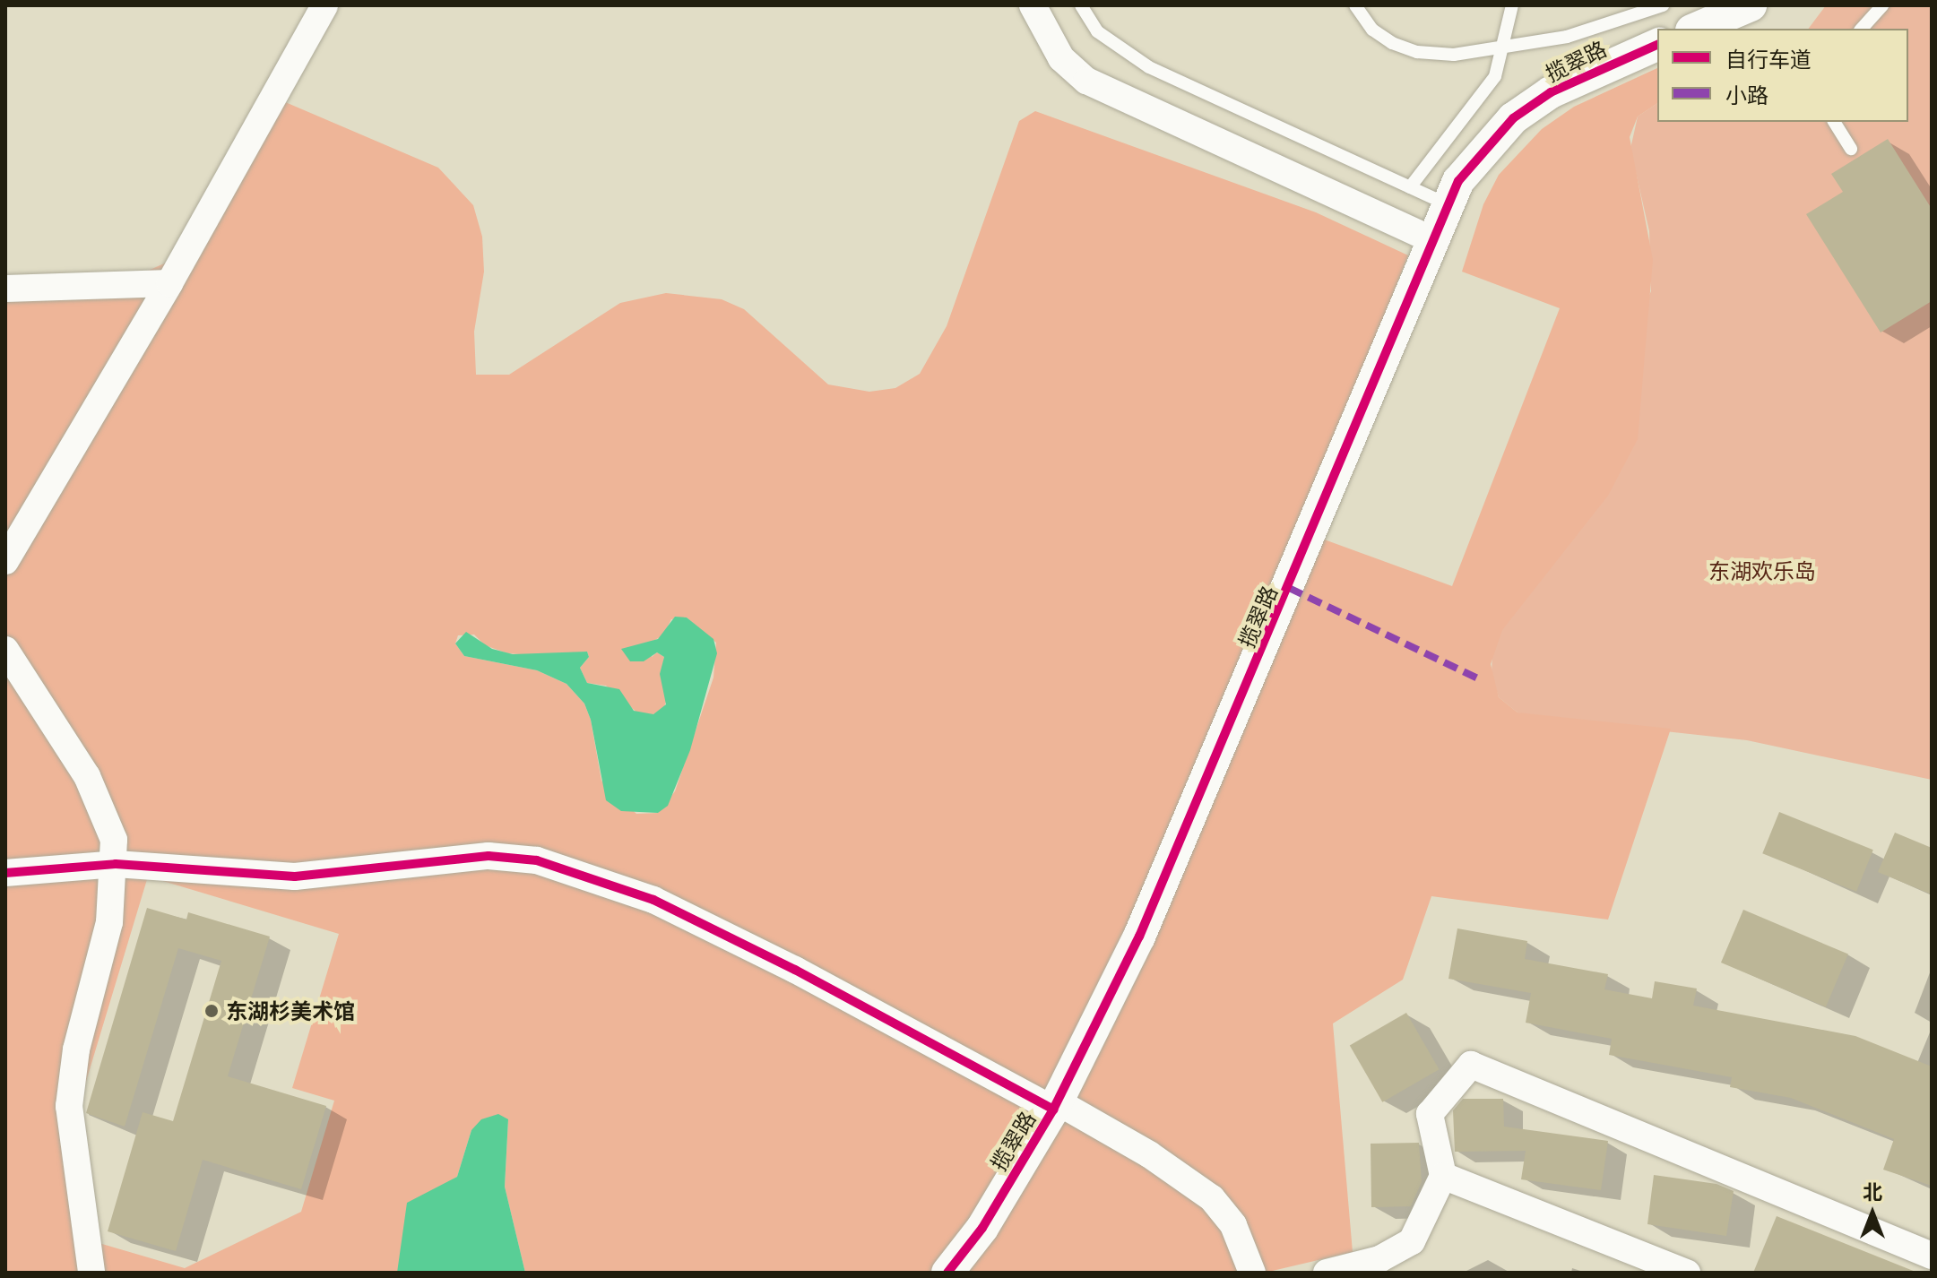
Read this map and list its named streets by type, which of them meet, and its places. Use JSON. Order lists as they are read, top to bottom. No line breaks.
{"streets":{"street":["揽翠路"]},"parks":["东湖欢乐岛"],"places":["东湖杉美术馆"],"legend":["自行车道","小路"],"north":"top"}
